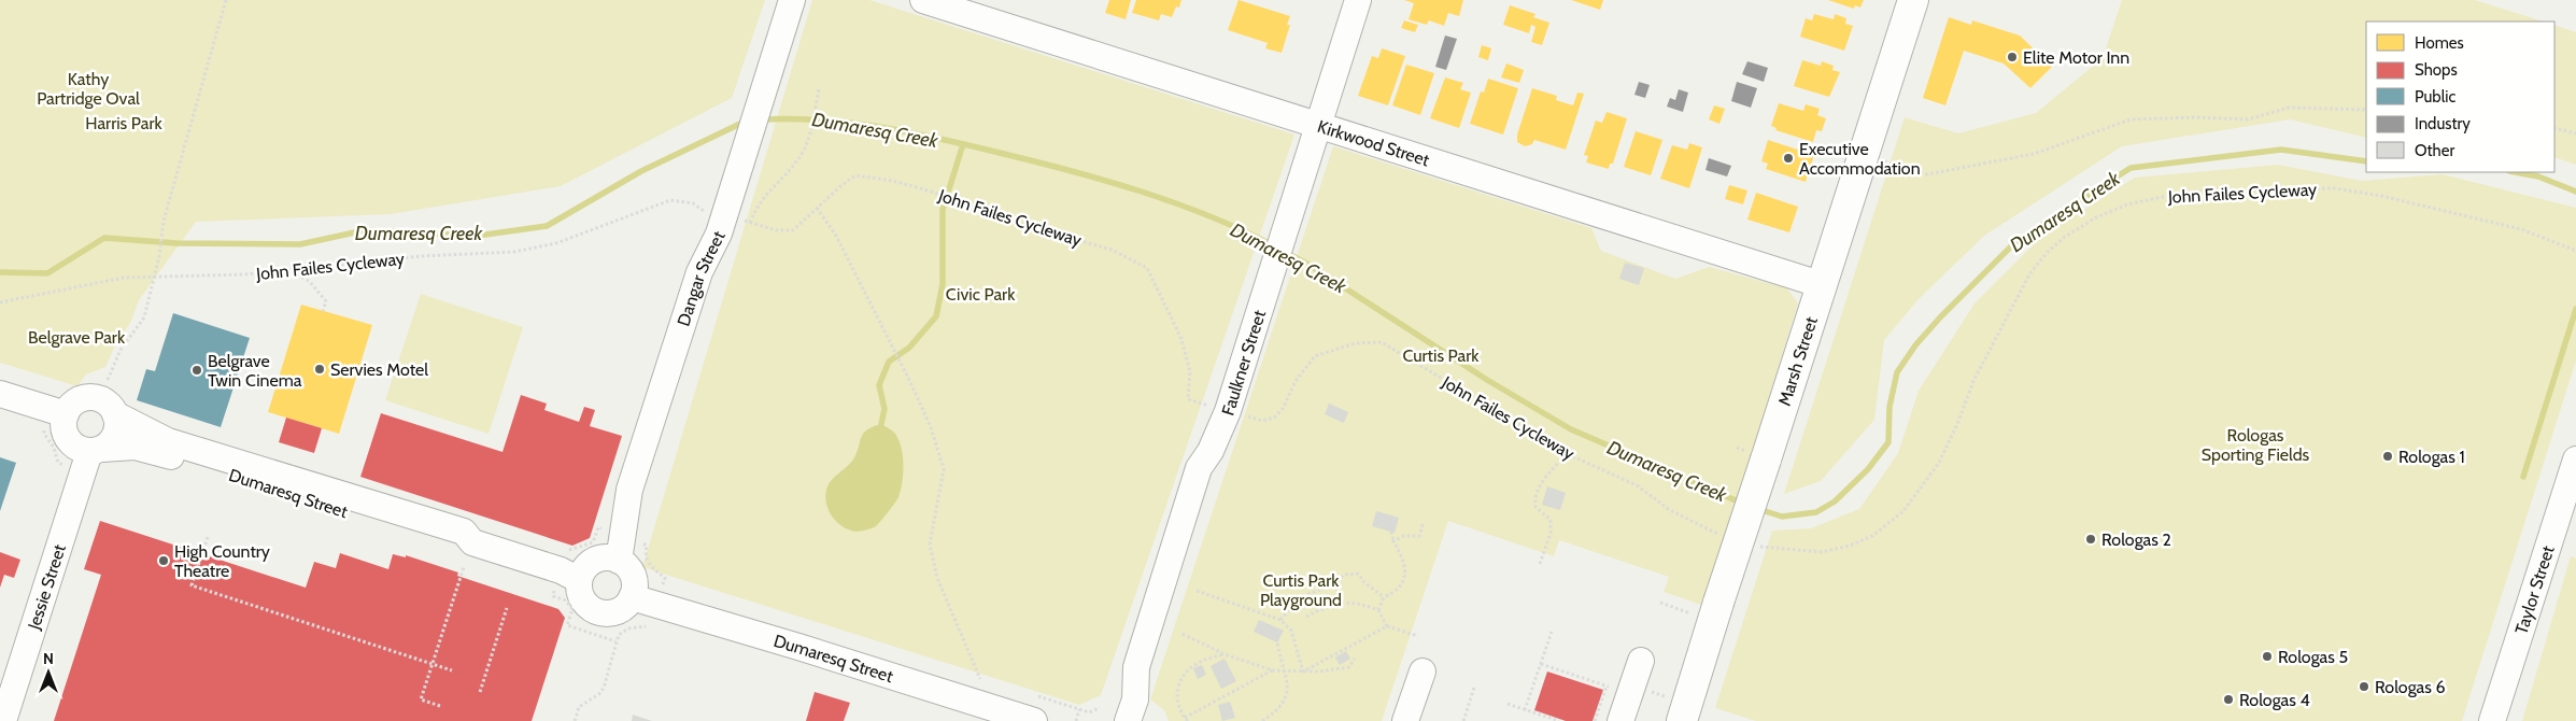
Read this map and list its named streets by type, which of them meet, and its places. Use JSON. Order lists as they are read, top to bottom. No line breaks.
{"streets":{"main road":["Marsh Street"],"street":["Kirkwood Street","Dangar Street","Faulkner Street","Dumaresq Street","Jessie Street","Taylor Street"],"path":["John Failes Cycleway"]},"crossings":[["Kirkwood Street","Marsh Street"],["Kirkwood Street","Faulkner Street"],["Dangar Street","Dumaresq Street"],["Dumaresq Street","Jessie Street"]],"water":["Dumaresq Creek"],"parks":["Kathy Partridge Oval","Harris Park","Civic Park","Belgrave Park","Curtis Park","Rologas Sporting Fields","Curtis Park Playground"],"places":["Elite Motor Inn","Executive Accommodation","Servies Motel","Belgrave Twin Cinema","Rologas 1","Rologas 2","High Country Theatre","Rologas 5","Rologas 6","Rologas 4"],"legend":["Homes","Shops","Public","Industry","Other"],"north":"top"}
